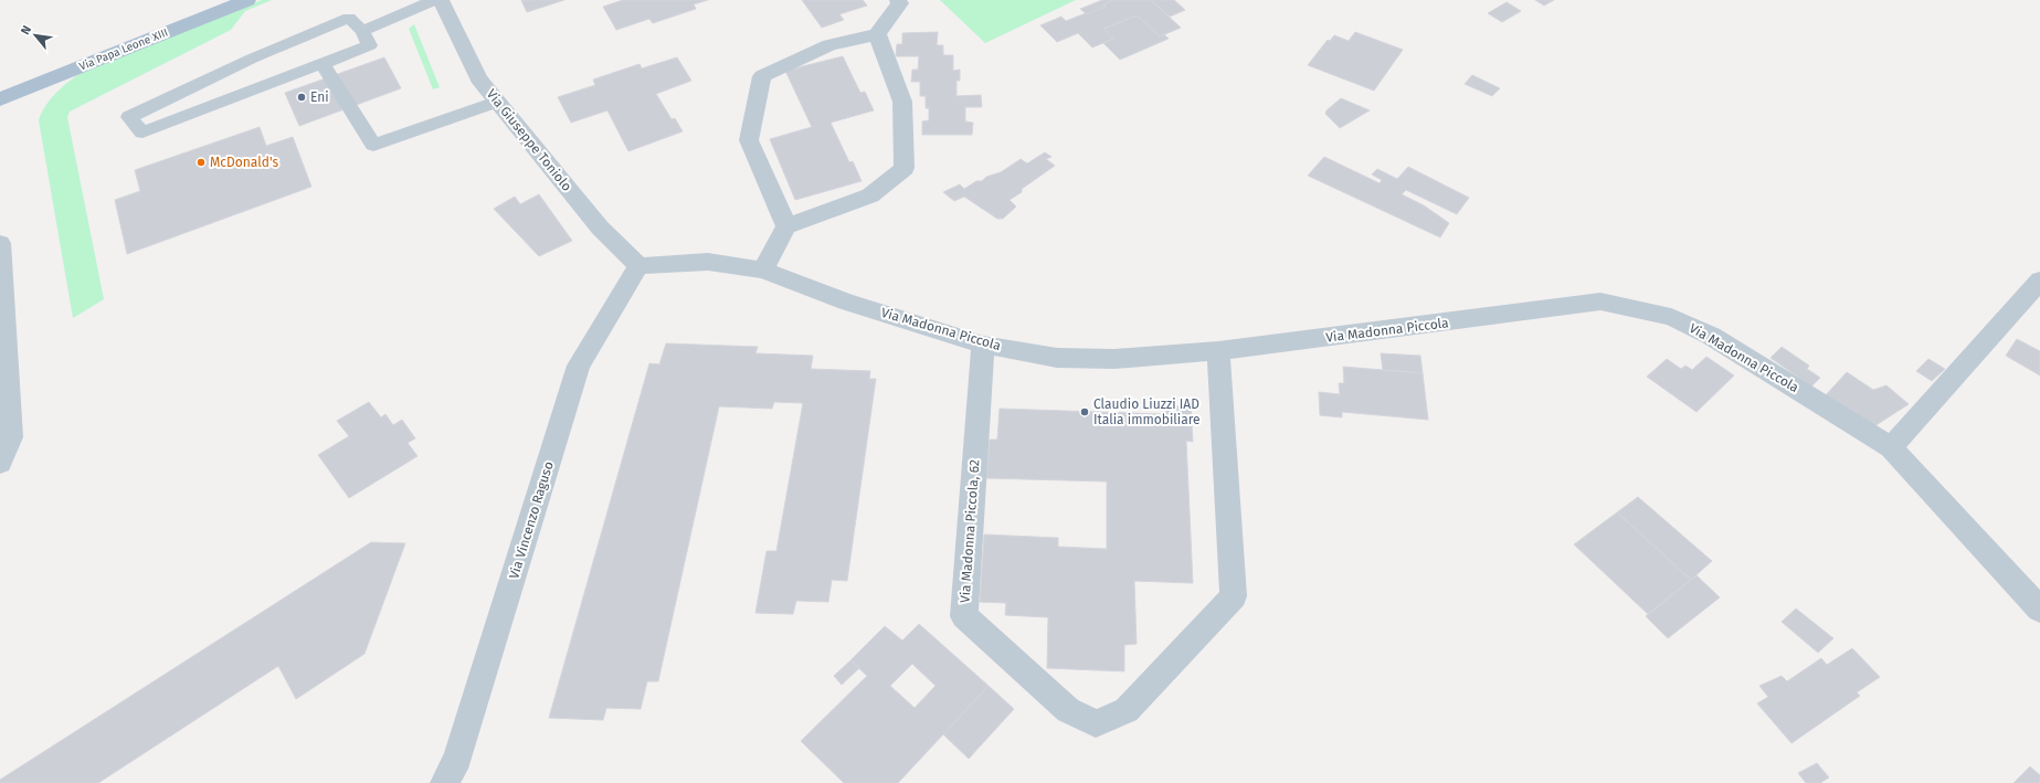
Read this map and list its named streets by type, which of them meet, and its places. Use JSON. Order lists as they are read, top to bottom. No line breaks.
{"streets":{"main road":["Via Papa Leone XIII"],"street":["Via Giuseppe Toniolo","Via Madonna Piccola","Via Vincenzo Raguso","Via Madonna Piccola, 62"]},"crossings":[["Via Giuseppe Toniolo","Via Madonna Piccola"],["Via Giuseppe Toniolo","Via Vincenzo Raguso"],["Via Madonna Piccola","Via Vincenzo Raguso"],["Via Madonna Piccola","Via Madonna Piccola, 62"]],"places":["Eni","McDonald's","Claudio Liuzzi IAD Italia immobiliare"],"north":"top left"}
